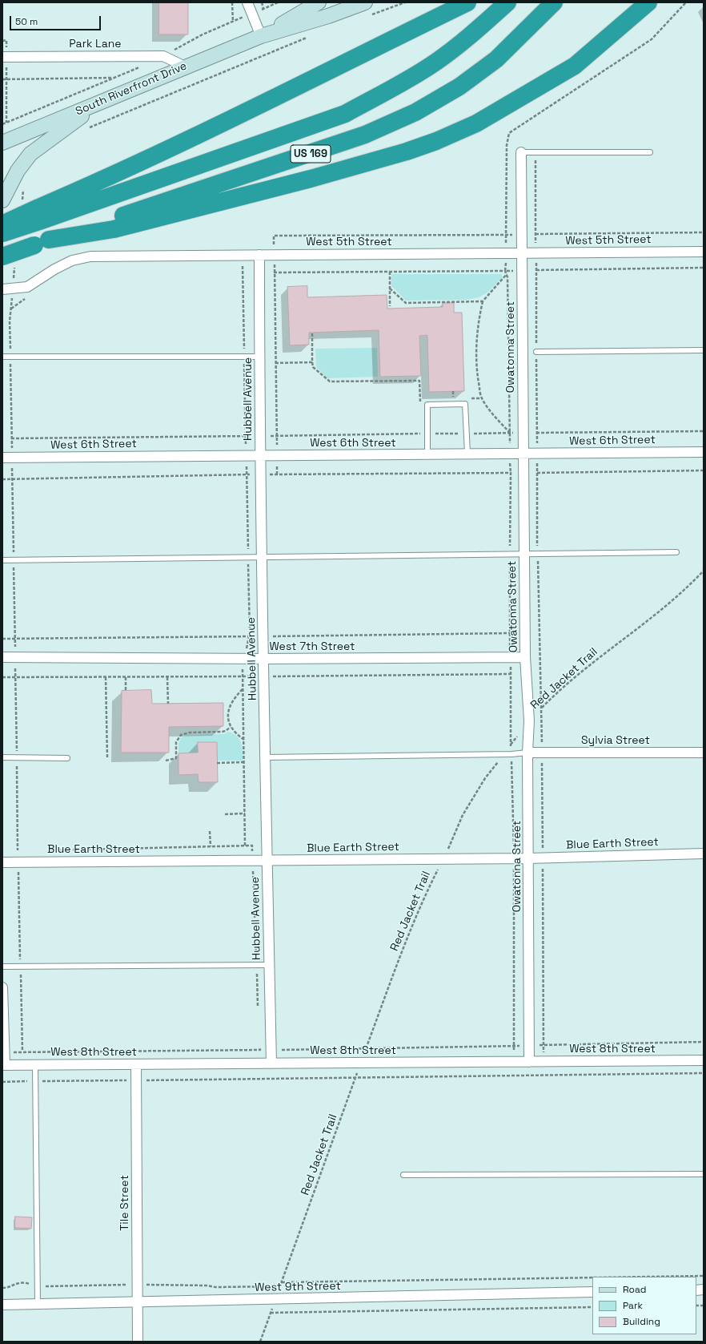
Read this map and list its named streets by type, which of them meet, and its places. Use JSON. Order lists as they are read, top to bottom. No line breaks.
{"streets":{"highway":["US 169"],"main road":["South Riverfront Drive"],"street":["Park Lane","West 5th Street","Owatonna Street","Hubbell Avenue","West 6th Street","West 7th Street","Sylvia Street","Blue Earth Street","West 8th Street","Tile Street","West 9th Street"],"path":["Red Jacket Trail"]},"crossings":[["Park Lane","South Riverfront Drive"],["West 5th Street","Owatonna Street"],["West 5th Street","Hubbell Avenue"],["Owatonna Street","West 6th Street"],["Owatonna Street","West 7th Street"],["Owatonna Street","Red Jacket Trail"],["Owatonna Street","Sylvia Street"],["Owatonna Street","Blue Earth Street"],["Owatonna Street","West 8th Street"],["Hubbell Avenue","West 6th Street"],["Hubbell Avenue","West 7th Street"],["Hubbell Avenue","Blue Earth Street"],["Hubbell Avenue","West 8th Street"],["Red Jacket Trail","Blue Earth Street"],["Red Jacket Trail","West 8th Street"],["Red Jacket Trail","West 9th Street"],["West 8th Street","Tile Street"],["Tile Street","West 9th Street"]],"legend":["Road","Park","Building"],"scale_bar":"50 m"}
